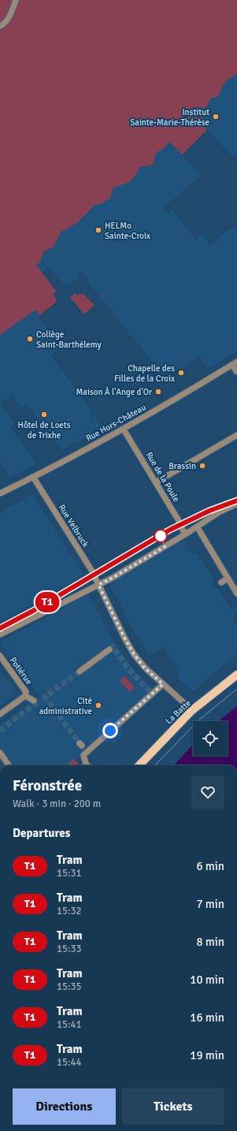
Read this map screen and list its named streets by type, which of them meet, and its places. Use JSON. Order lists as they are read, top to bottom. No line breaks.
{"streets":{"main road":["La Batte"],"street":["Rue Hors-Château","Rue de la Poule","Rue Velbruck","Potiérue"]},"crossings":[["Rue Hors-Château","Rue de la Poule"],["Rue Hors-Château","Rue Velbruck"],["Rue Velbruck","La Batte"]],"places":["Institut Sainte-Marie-Thérèse","HELMo Sainte-Croix","Collège Saint-Barthélemy","Chapelle des Filles de la Croix","Maison À l'Ange d'Or","Hôtel de Loets de Trixhe","Brassin","Cité administrative"],"lines":["tram line T1"],"page":{"on_map":"T1","heading":[["Féronstrée","Walk · 3 min · 200 m"],"Departures"],"list":[{"mark":"T1","name":"Tram","note":"15:31","value":"6 min"},{"mark":"T1","name":"Tram","note":"15:32","value":"7 min"},{"mark":"T1","name":"Tram","note":"15:33","value":"8 min"},{"mark":"T1","name":"Tram","note":"15:35","value":"10 min"},{"mark":"T1","name":"Tram","note":"15:41","value":"16 min"},{"mark":"T1","name":"Tram","note":"15:44","value":"19 min"}],"buttons":["Directions","Tickets"]}}
